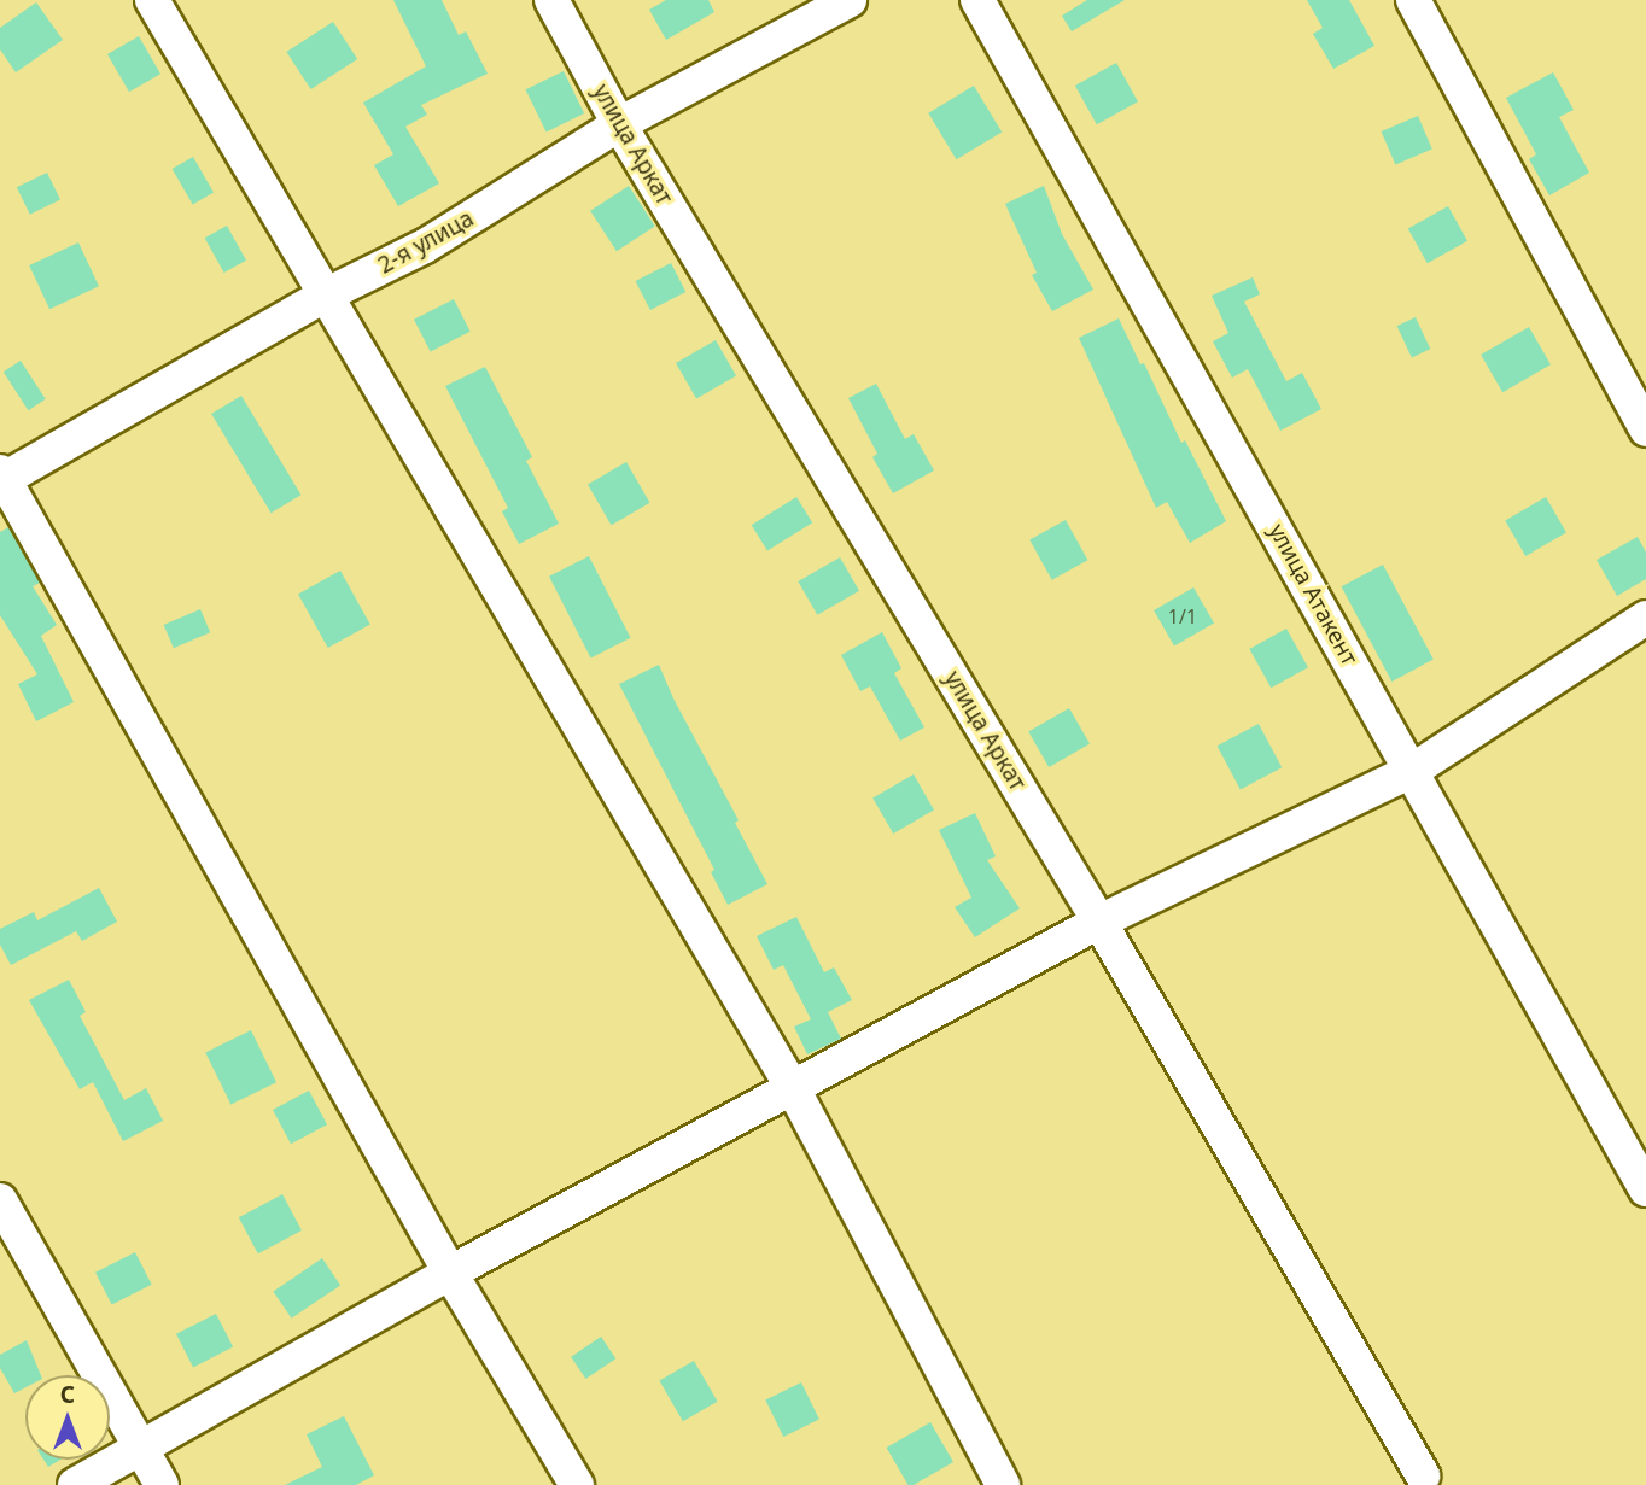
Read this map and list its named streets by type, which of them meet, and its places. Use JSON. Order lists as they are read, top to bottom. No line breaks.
{"streets":{"street":["улица Аркат","2-я улица","улица Атакент"]},"crossings":[["улица Аркат","2-я улица"]],"house_numbers":["1/1"],"north":"top"}
